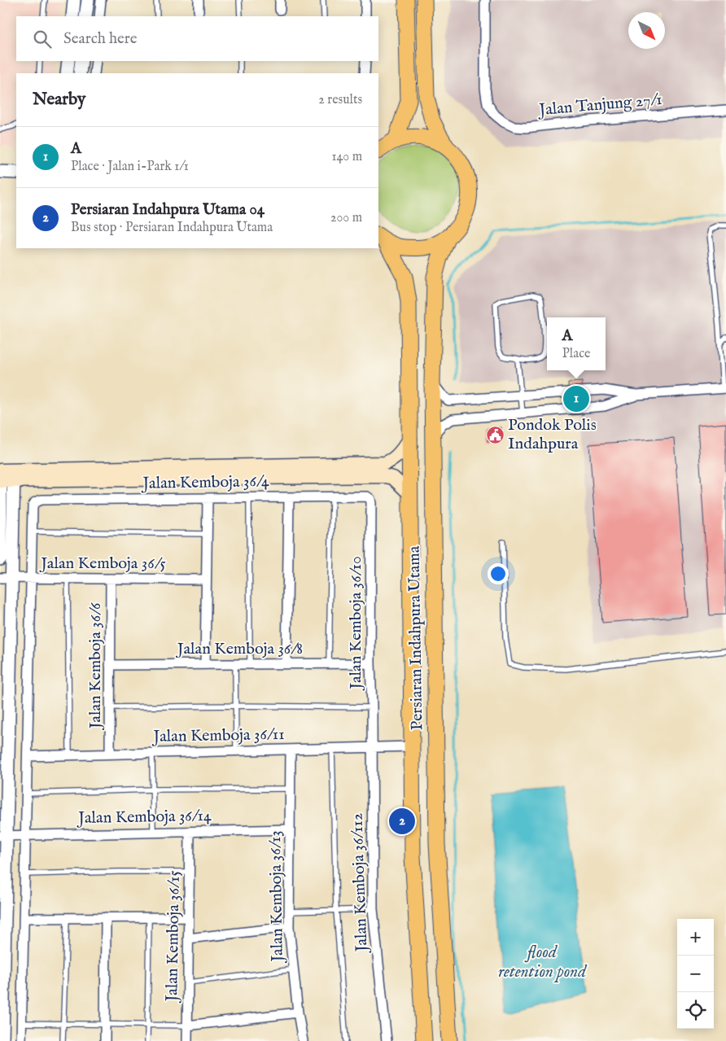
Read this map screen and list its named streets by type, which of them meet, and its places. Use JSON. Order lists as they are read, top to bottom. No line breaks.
{"streets":{"main road":["Persiaran Indahpura Utama"],"street":["Jalan Tanjung 27/1","Jalan Kemboja 36/4","Jalan Kemboja 36/5","Jalan Kemboja 36/10","Jalan Kemboja 36/8","Jalan Kemboja 36/6","Jalan Kemboja 36/11","Jalan Kemboja 36/14","Jalan Kemboja 36/112","Jalan Kemboja 36/13","Jalan Kemboja 36/15"]},"crossings":[["Jalan Kemboja 36/4","Jalan Kemboja 36/10"],["Jalan Kemboja 36/5","Jalan Kemboja 36/6"],["Jalan Kemboja 36/10","Jalan Kemboja 36/8"],["Jalan Kemboja 36/10","Jalan Kemboja 36/11"],["Jalan Kemboja 36/10","Jalan Kemboja 36/112"],["Persiaran Indahpura Utama","Jalan Kemboja 36/11"],["Jalan Kemboja 36/8","Jalan Kemboja 36/6"],["Jalan Kemboja 36/6","Jalan Kemboja 36/11"],["Jalan Kemboja 36/11","Jalan Kemboja 36/112"],["Jalan Kemboja 36/11","Jalan Kemboja 36/13"],["Jalan Kemboja 36/14","Jalan Kemboja 36/13"],["Jalan Kemboja 36/14","Jalan Kemboja 36/15"]],"water":["flood retention pond"],"places":{"public building":["Pondok Polis Indahpura"]},"north":"bottom right","page":{"search":"Search here","heading":["Nearby","2 results"],"list":[{"mark":"1","name":"A","note":"Place · Jalan i-Park 1/1","value":"140 m"},{"mark":"2","name":"Persiaran Indahpura Utama 04","note":"Bus stop · Persiaran Indahpura Utama","value":"200 m"}],"popup":["A","Place"],"pins":["1","2"],"map_buttons":["+","−"]}}
